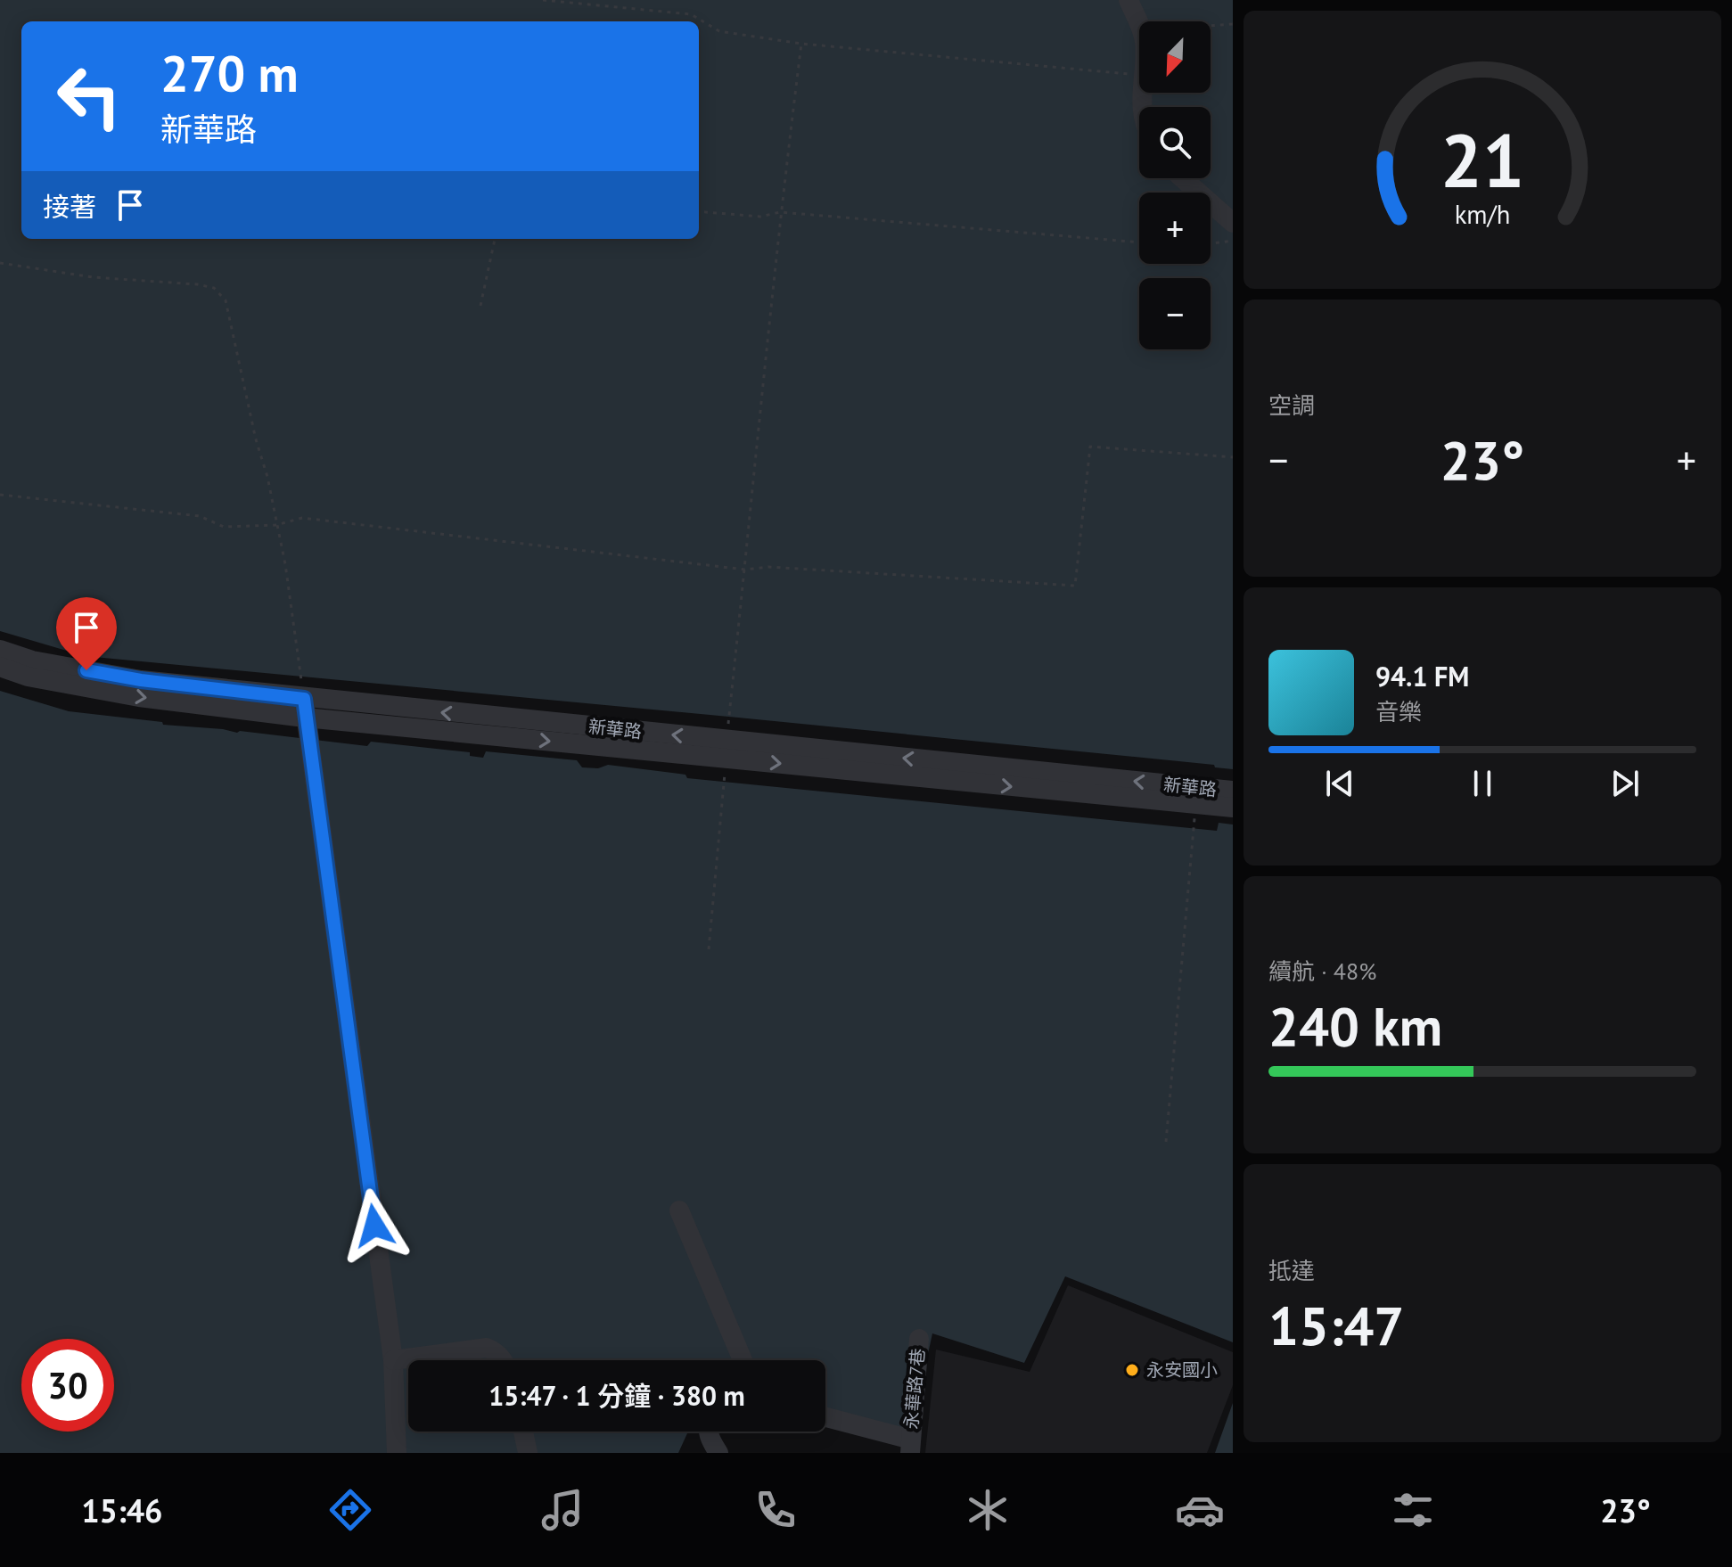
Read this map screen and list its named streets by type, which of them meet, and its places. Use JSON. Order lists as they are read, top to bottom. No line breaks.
{"streets":{"street":["新華路","永華路7巷"]},"places":["永安國小"],"north":"bottom left","page":{"map_buttons":["+","−"],"turn":["270 m","新華路"],"then":"接著","tile":["空調",["續航 · 48%","240 km"],["抵達","15:47"]],"heat":["−","23°","+"],"song":["94.1 FM","音樂"],"limit":"30","trip":"15:47 · 1 分鐘 · 380 m","tabs":["15:46","23°"],"gauge":["21","km/h"]}}
